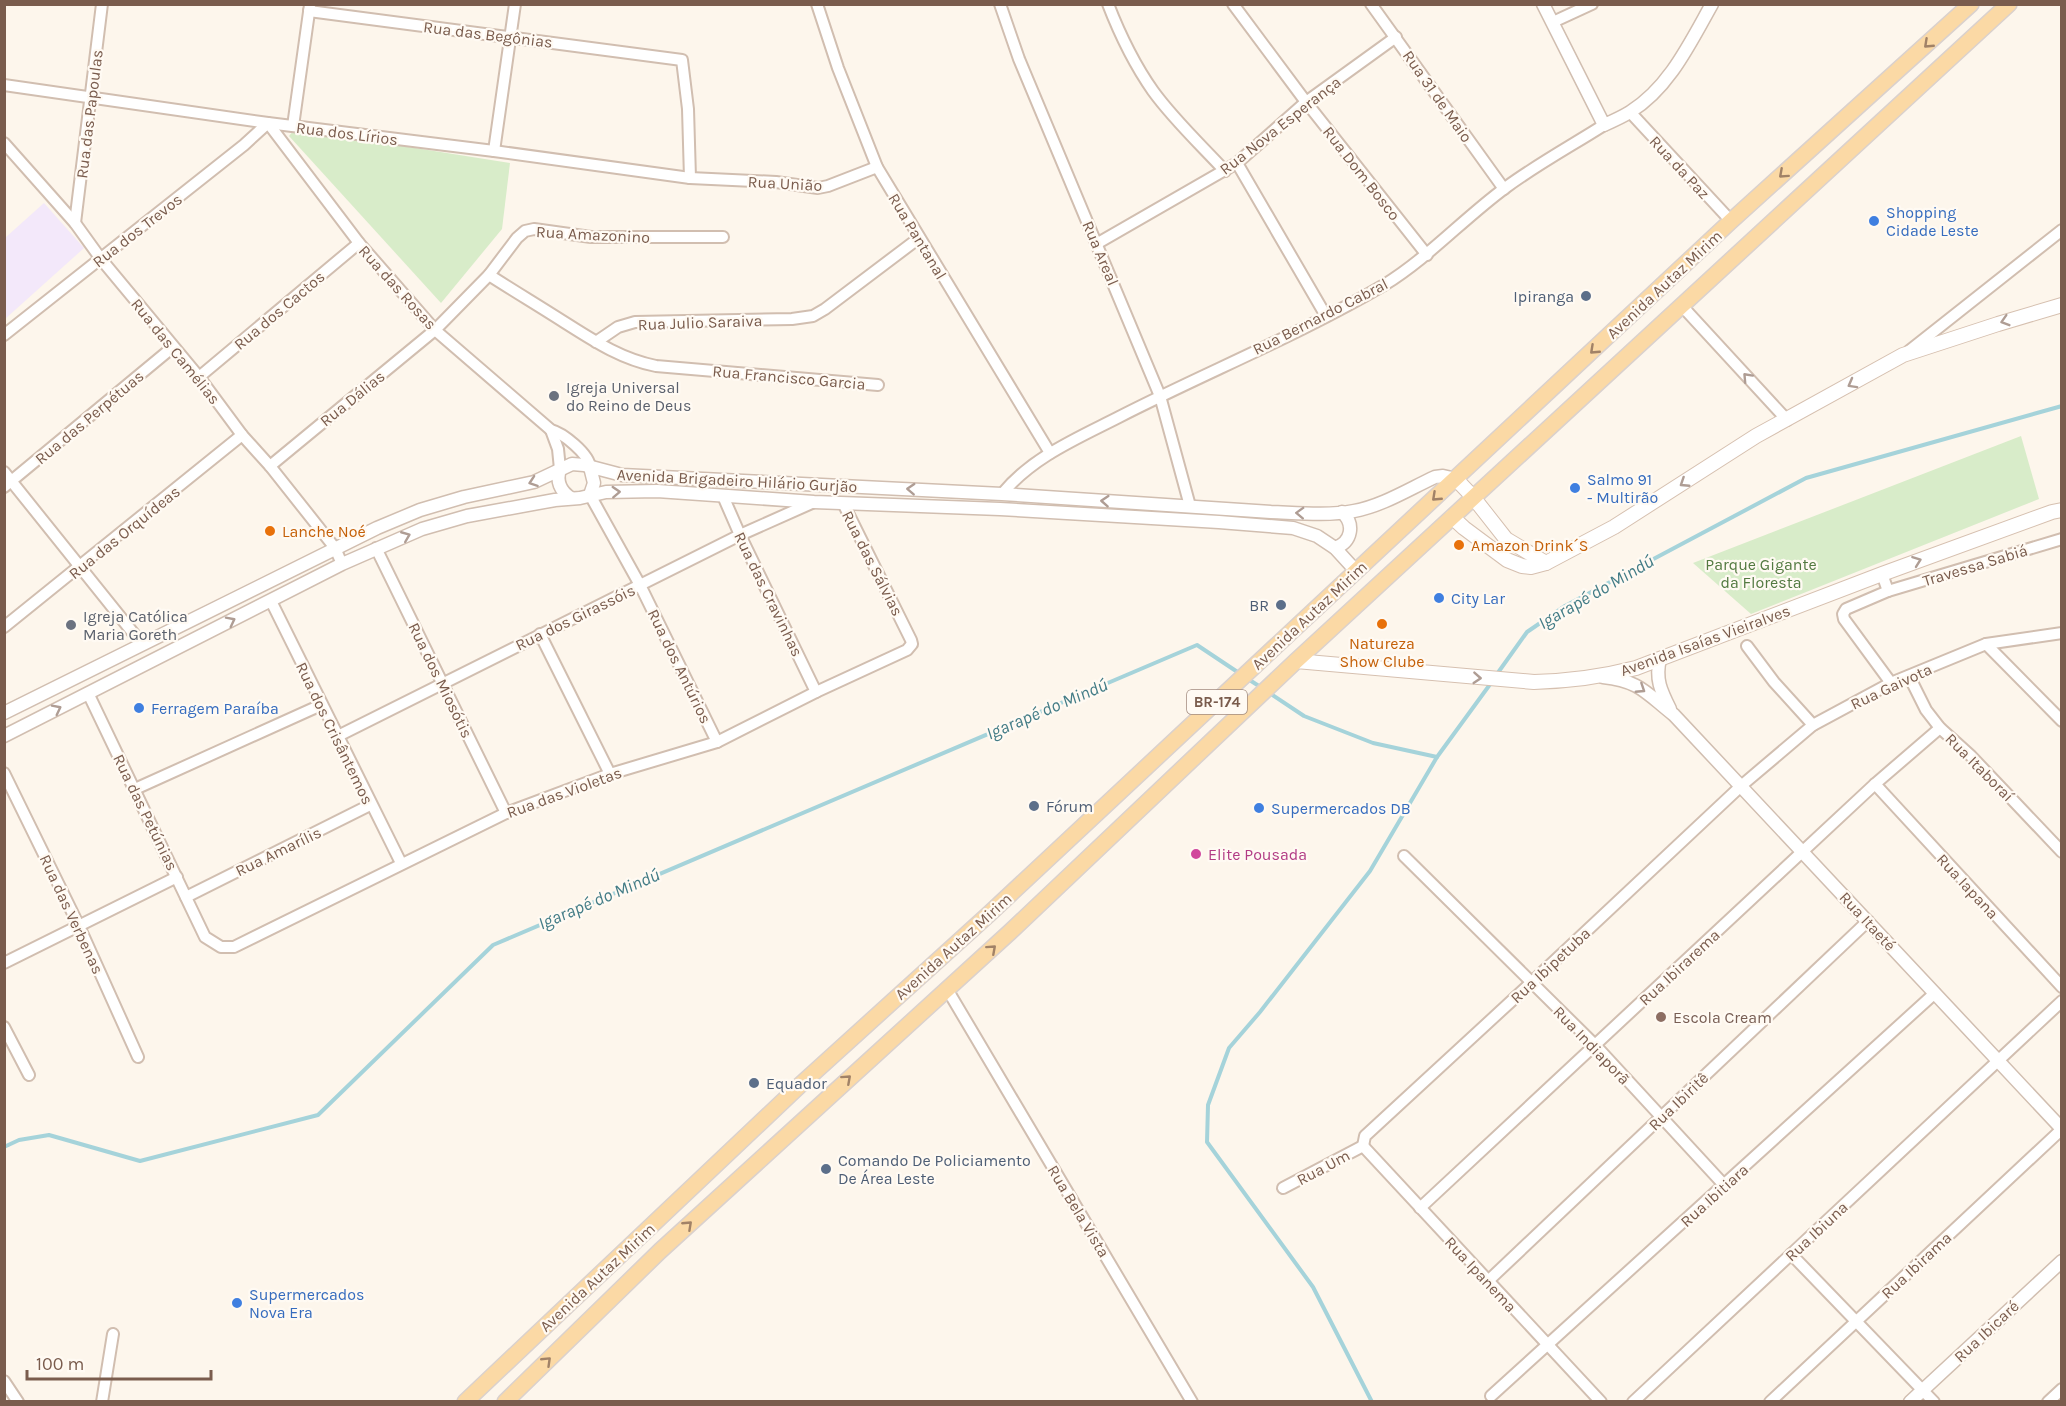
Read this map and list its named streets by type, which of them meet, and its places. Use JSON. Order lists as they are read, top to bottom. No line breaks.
{"streets":{"main road":["Avenida Autaz Mirim","Avenida Isaías Vieiralves","BR-174"],"street":["Rua das Begônias","Rua 31 de Maio","Rua das Papoulas","Rua Nova Esperança","Rua dos Lírios","Rua da Paz","Rua Dom Bosco","Rua União","Rua dos Trevos","Rua Amazonino","Rua Pantanal","Rua Areal","Rua das Rosas","Rua dos Cactos","Rua Bernardo Cabral","Rua Julio Saraiva","Rua das Camélias","Rua Francisco Garcia","Rua Dálias","Rua das Perpétuas","Avenida Brigadeiro Hilário Gurjão","Rua das Orquídeas","Rua das Sálvias","Travessa Sabiá","Rua das Cravinhas","Rua dos Girassóis","Rua dos Antúrios","Rua dos Miosótis","Rua Gaivota","Rua dos Crisântemos","Rua Itaboraí","Rua das Violetas","Rua das Petúnias","Rua Amarílis","Rua Iapana","Rua das Verbenas","Rua Itaeté","Rua Ibipetuba","Rua Ibirarema","Rua Indiaporã","Rua Ibiritê","Rua Um","Rua Ibitiara","Rua Bela Vista","Rua Ibiuna","Rua Ibirama","Rua Ipanema","Rua Ibicaré"]},"crossings":[["Rua das Begônias","Rua dos Lírios"],["Rua das Begônias","Rua União"],["Rua 31 de Maio","Rua Nova Esperança"],["Rua 31 de Maio","Rua Bernardo Cabral"],["Rua das Papoulas","Rua dos Lírios"],["Rua das Papoulas","Rua das Camélias"],["Rua Nova Esperança","Rua Dom Bosco"],["Rua Nova Esperança","Rua Areal"],["Rua dos Lírios","Rua União"],["Rua dos Lírios","Rua dos Trevos"],["Rua dos Lírios","Rua das Rosas"],["Rua da Paz","Avenida Autaz Mirim"],["Rua da Paz","Rua Bernardo Cabral"],["Rua Dom Bosco","Rua Bernardo Cabral"],["Rua União","Rua Pantanal"],["Rua dos Trevos","Rua das Rosas"],["Rua dos Trevos","Rua das Camélias"],["Rua Amazonino","Rua das Rosas"],["Rua Amazonino","Rua Dálias"],["Rua Pantanal","Rua Bernardo Cabral"],["Rua Pantanal","Rua Julio Saraiva"],["Rua Areal","Rua Bernardo Cabral"],["Rua Areal","Avenida Brigadeiro Hilário Gurjão"],["Avenida Autaz Mirim","Avenida Brigadeiro Hilário Gurjão"],["Avenida Autaz Mirim","Avenida Isaías Vieiralves"],["Avenida Autaz Mirim","Rua Bela Vista"],["Rua das Rosas","Rua dos Cactos"],["Rua das Rosas","Rua Dálias"],["Rua das Rosas","Avenida Brigadeiro Hilário Gurjão"],["Rua das Rosas","Rua dos Antúrios"],["Rua dos Cactos","Rua das Camélias"],["Rua Bernardo Cabral","Avenida Brigadeiro Hilário Gurjão"],["Rua Julio Saraiva","Rua Francisco Garcia"],["Rua das Camélias","Rua Dálias"],["Rua das Camélias","Rua das Perpétuas"],["Rua das Camélias","Avenida Brigadeiro Hilário Gurjão"],["Rua das Camélias","Rua das Orquídeas"],["Avenida Brigadeiro Hilário Gurjão","Rua das Sálvias"],["Avenida Brigadeiro Hilário Gurjão","Rua das Cravinhas"],["Avenida Brigadeiro Hilário Gurjão","Rua dos Girassóis"],["Avenida Brigadeiro Hilário Gurjão","Rua dos Antúrios"],["Avenida Brigadeiro Hilário Gurjão","Rua dos Miosótis"],["Avenida Brigadeiro Hilário Gurjão","Rua dos Crisântemos"],["Avenida Brigadeiro Hilário Gurjão","Rua das Petúnias"],["Rua das Sálvias","Rua das Violetas"],["Travessa Sabiá","Rua Gaivota"],["Rua das Cravinhas","Rua dos Girassóis"],["Rua das Cravinhas","Rua das Violetas"],["Rua dos Girassóis","Rua dos Antúrios"],["Rua dos Girassóis","Rua dos Miosótis"],["Rua dos Girassóis","Rua dos Crisântemos"],["Avenida Isaías Vieiralves","Rua Itaeté"],["Rua dos Antúrios","Rua das Violetas"],["Rua dos Miosótis","Rua das Violetas"],["Rua Gaivota","Rua Itaboraí"],["Rua Gaivota","Rua Itaeté"],["Rua Gaivota","Rua Ibipetuba"],["Rua dos Crisântemos","Rua das Violetas"],["Rua dos Crisântemos","Rua Amarílis"],["Rua Itaboraí","Rua Ibirarema"],["Rua das Violetas","Rua das Petúnias"],["Rua das Petúnias","Rua Amarílis"],["Rua Iapana","Rua Ibirarema"],["Rua Itaeté","Rua Ibipetuba"],["Rua Itaeté","Rua Ibirarema"],["Rua Itaeté","Rua Ibiritê"],["Rua Itaeté","Rua Ibitiara"],["Rua Itaeté","Rua Ibiuna"],["Rua Itaeté","Rua Ibirama"],["Rua Ibipetuba","Rua Indiaporã"],["Rua Ibipetuba","Rua Um"],["Rua Ibipetuba","Rua Ipanema"],["Rua Ibirarema","Rua Indiaporã"],["Rua Ibirarema","Rua Ipanema"],["Rua Indiaporã","Rua Ibiritê"],["Rua Indiaporã","Rua Ibitiara"],["Rua Ibiritê","Rua Ipanema"],["Rua Um","Rua Ipanema"],["Rua Ibitiara","Rua Ipanema"]],"one_way":["Avenida Isaías Vieiralves"],"water":["Igarapé do Mindú"],"parks":["Parque Gigante da Floresta"],"places":["Shopping Cidade Leste","Ipiranga","Igreja Universal do Reino de Deus","Salmo 91 - Multirão","Lanche Noé","Amazon Drink´S","City Lar","BR","Natureza Show Clube","Igreja Católica Maria Goreth","Ferragem Paraíba","Fórum","Supermercados DB","Elite Pousada","Escola Cream","Equador","Comando De Policiamento De Área Leste","Supermercados Nova Era"],"scale_bar":"100 m"}
